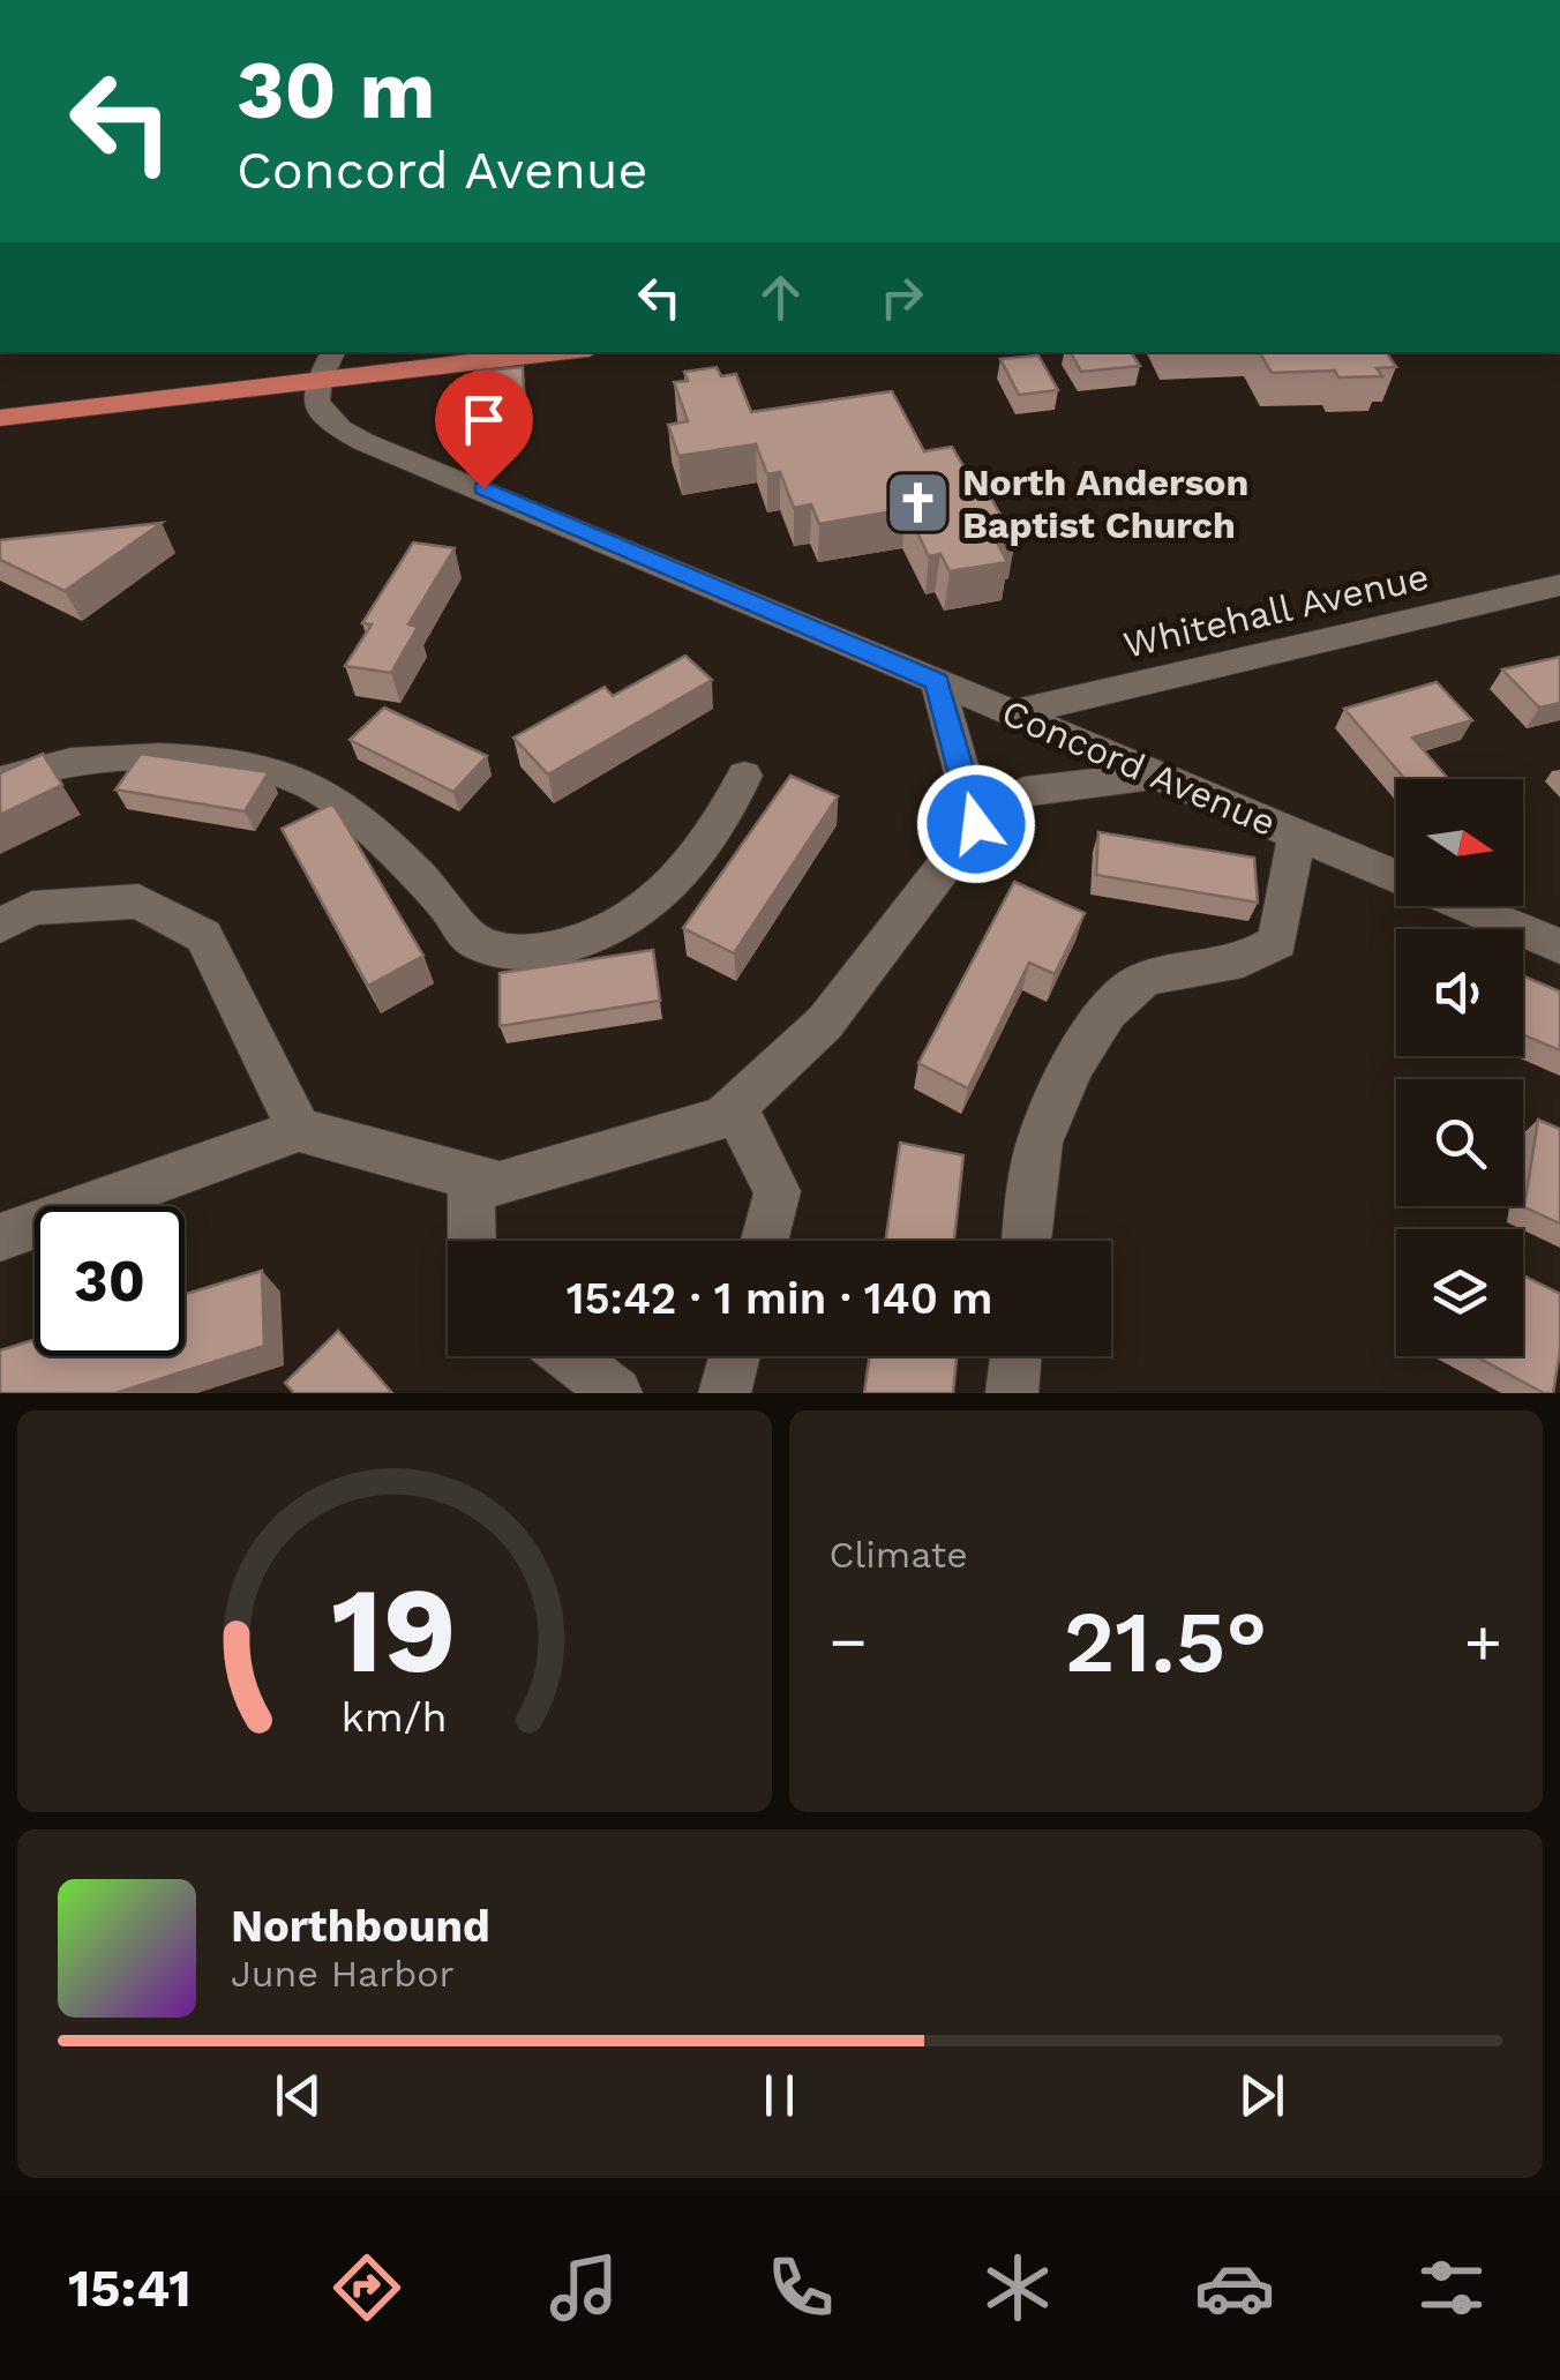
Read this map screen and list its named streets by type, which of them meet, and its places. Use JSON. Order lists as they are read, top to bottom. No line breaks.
{"streets":{"street":["Whitehall Avenue","Concord Avenue"]},"crossings":[["Whitehall Avenue","Concord Avenue"]],"places":{"church":["North Anderson Baptist Church"]},"north":"right","page":{"turn":["30 m","Concord Avenue"],"limit":"30","trip":"15:42 · 1 min · 140 m","tile":"Climate","heat":["−","21.5°","+"],"song":["Northbound","June Harbor"],"tabs":"15:41","gauge":["19","km/h"]}}
